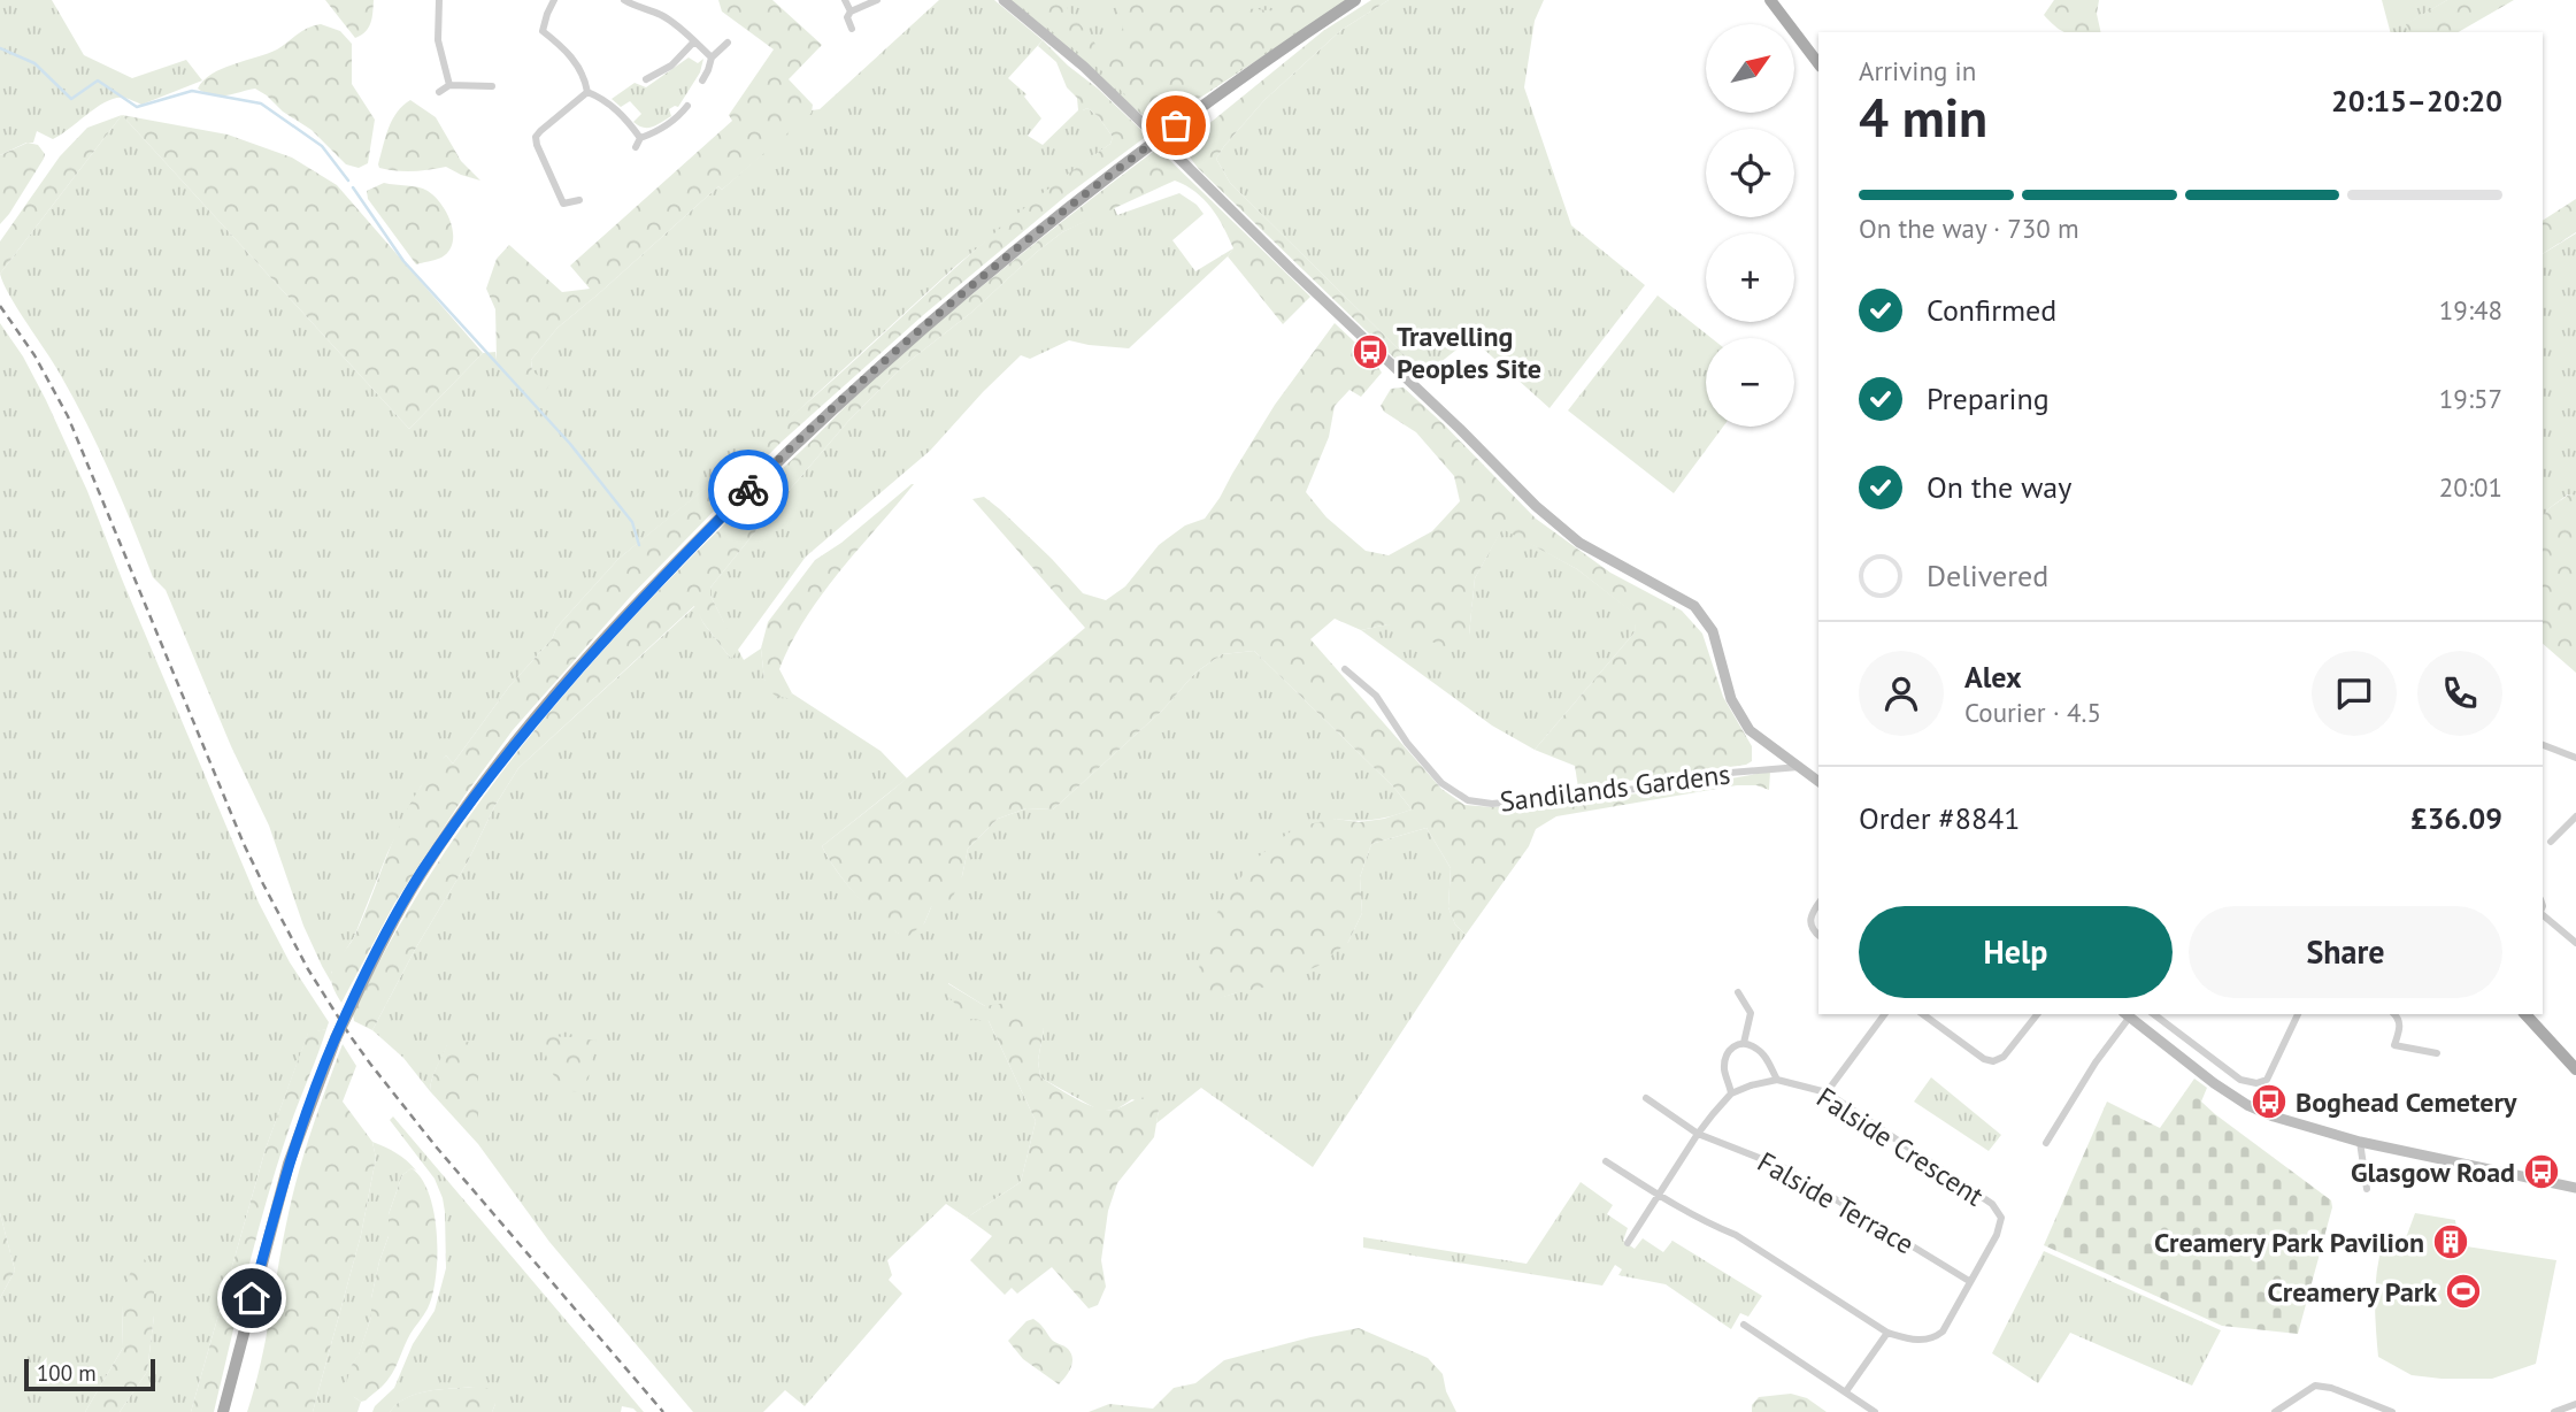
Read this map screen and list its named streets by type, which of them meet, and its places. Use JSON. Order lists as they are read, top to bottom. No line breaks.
{"streets":{"street":["Sandilands Gardens","Falside Crescent","Falside Terrace"]},"crossings":[["Falside Crescent","Falside Terrace"]],"places":{"bus stop":["Travelling Peoples Site","Boghead Cemetery","Glasgow Road"],"building":["Creamery Park Pavilion"],"sports":["Creamery Park"]},"scale_bar":"100 m","north":"top right","page":{"map_buttons":["+","−"],"heading":["4 min","Arriving in","20:15–20:20"],"panel":["Alex","Courier · 4.5","Order #8841","£36.09"],"bar":"On the way · 730 m","list":[["Confirmed","19:48"],["Preparing","19:57"],["On the way","20:01"],"Delivered"],"buttons":["Help","Share"],"scale":"100 m"}}
